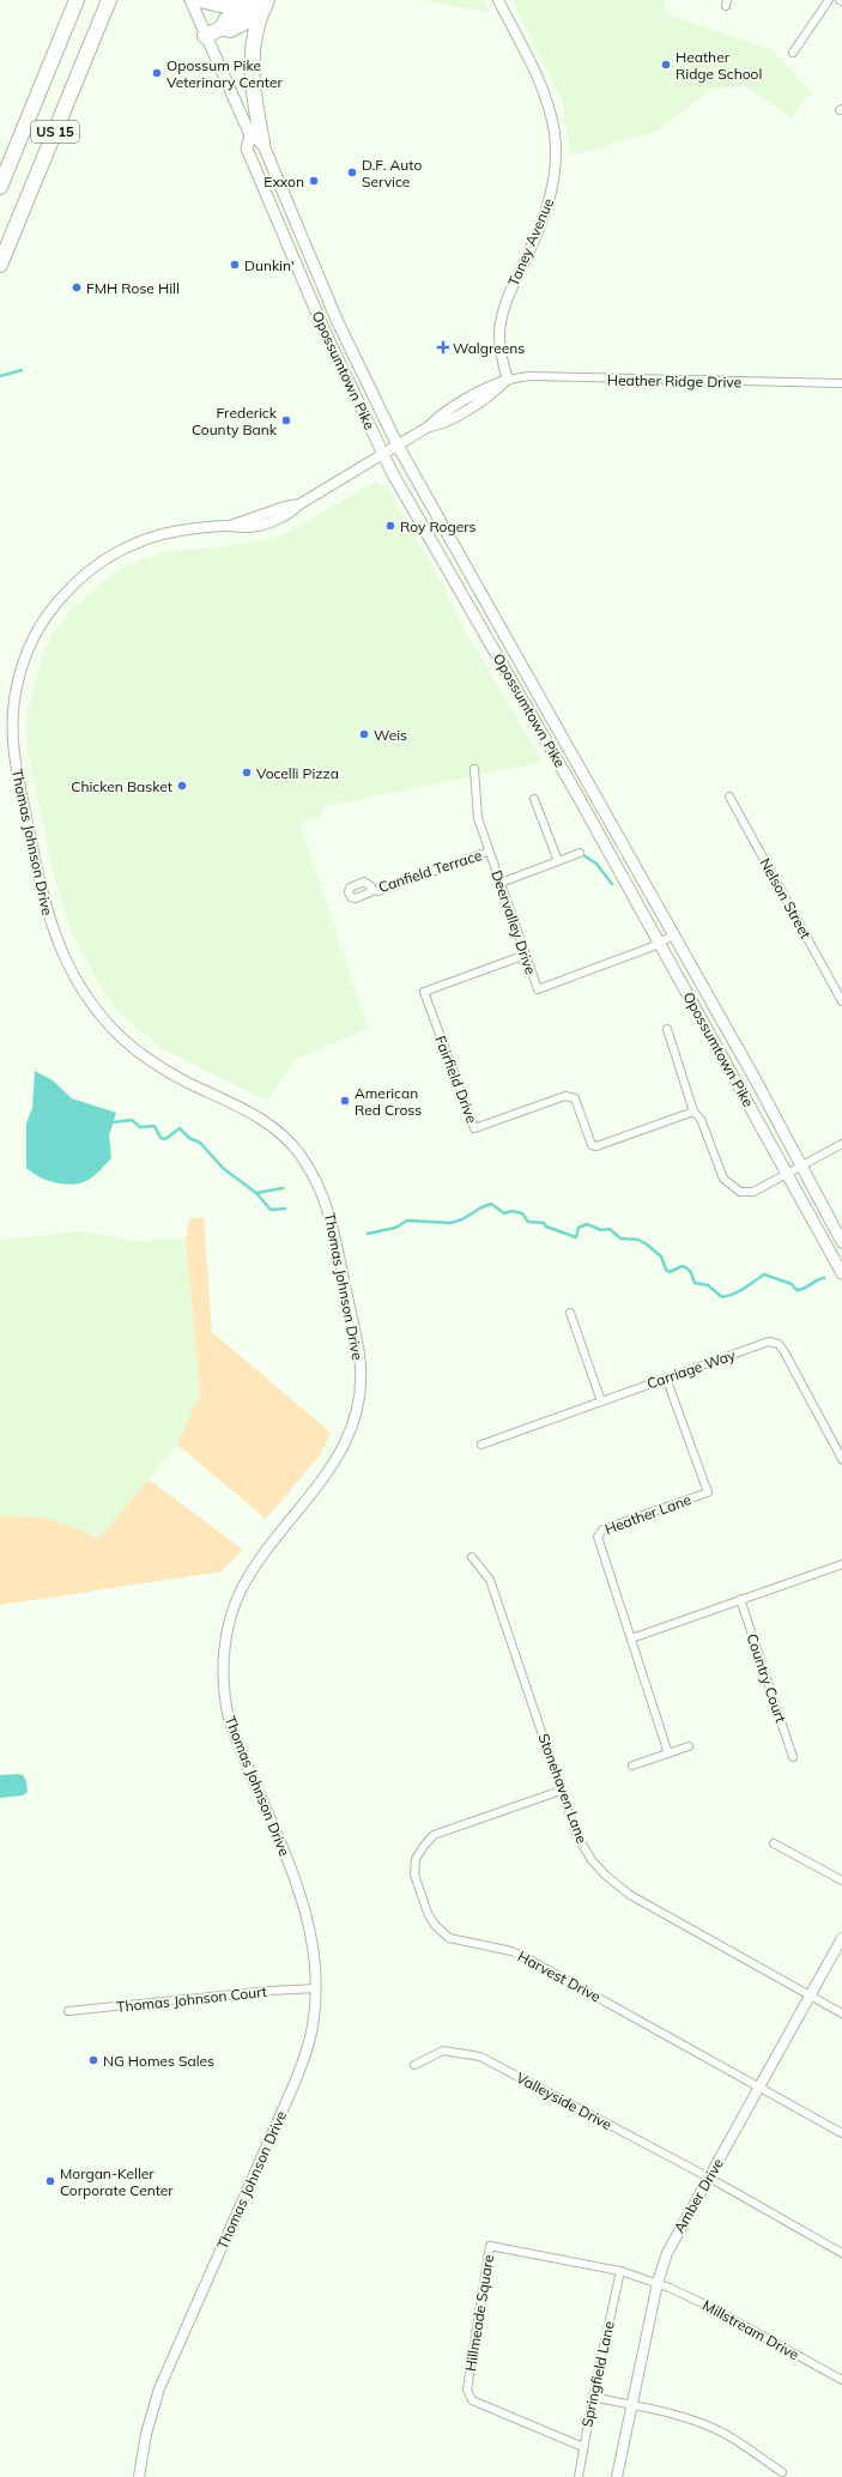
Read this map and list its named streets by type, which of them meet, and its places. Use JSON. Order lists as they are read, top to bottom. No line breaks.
{"streets":{"highway":["US 15"],"main road":["Opossumtown Pike"],"street":["Taney Avenue","Heather Ridge Drive","Thomas Johnson Drive","Canfield Terrace","Nelson Street","Deervalley Drive","Fairfield Drive","Carriage Way","Heather Lane","Country Court","Stonehaven Lane","Harvest Drive","Thomas Johnson Court","Valleyside Drive","Amber Drive","Hillmeade Square","Millstream Drive","Springfield Lane"]},"crossings":[["Taney Avenue","Heather Ridge Drive"],["Taney Avenue","Thomas Johnson Drive"],["Opossumtown Pike","Thomas Johnson Drive"],["Opossumtown Pike","Deervalley Drive"],["Heather Ridge Drive","Thomas Johnson Drive"],["Thomas Johnson Drive","Thomas Johnson Court"],["Canfield Terrace","Deervalley Drive"],["Deervalley Drive","Fairfield Drive"],["Carriage Way","Heather Lane"],["Stonehaven Lane","Harvest Drive"],["Stonehaven Lane","Amber Drive"],["Harvest Drive","Amber Drive"],["Valleyside Drive","Amber Drive"],["Amber Drive","Hillmeade Square"],["Amber Drive","Millstream Drive"],["Hillmeade Square","Millstream Drive"],["Hillmeade Square","Springfield Lane"]],"places":{"other":["Heather Ridge School","Opossum Pike Veterinary Center","D.F. Auto Service","Exxon","Dunkin'","FMH Rose Hill","Frederick County Bank","Roy Rogers","Weis","Vocelli Pizza","Chicken Basket","American Red Cross","NG Homes Sales","Morgan-Keller Corporate Center"],"health":["Walgreens"]}}
